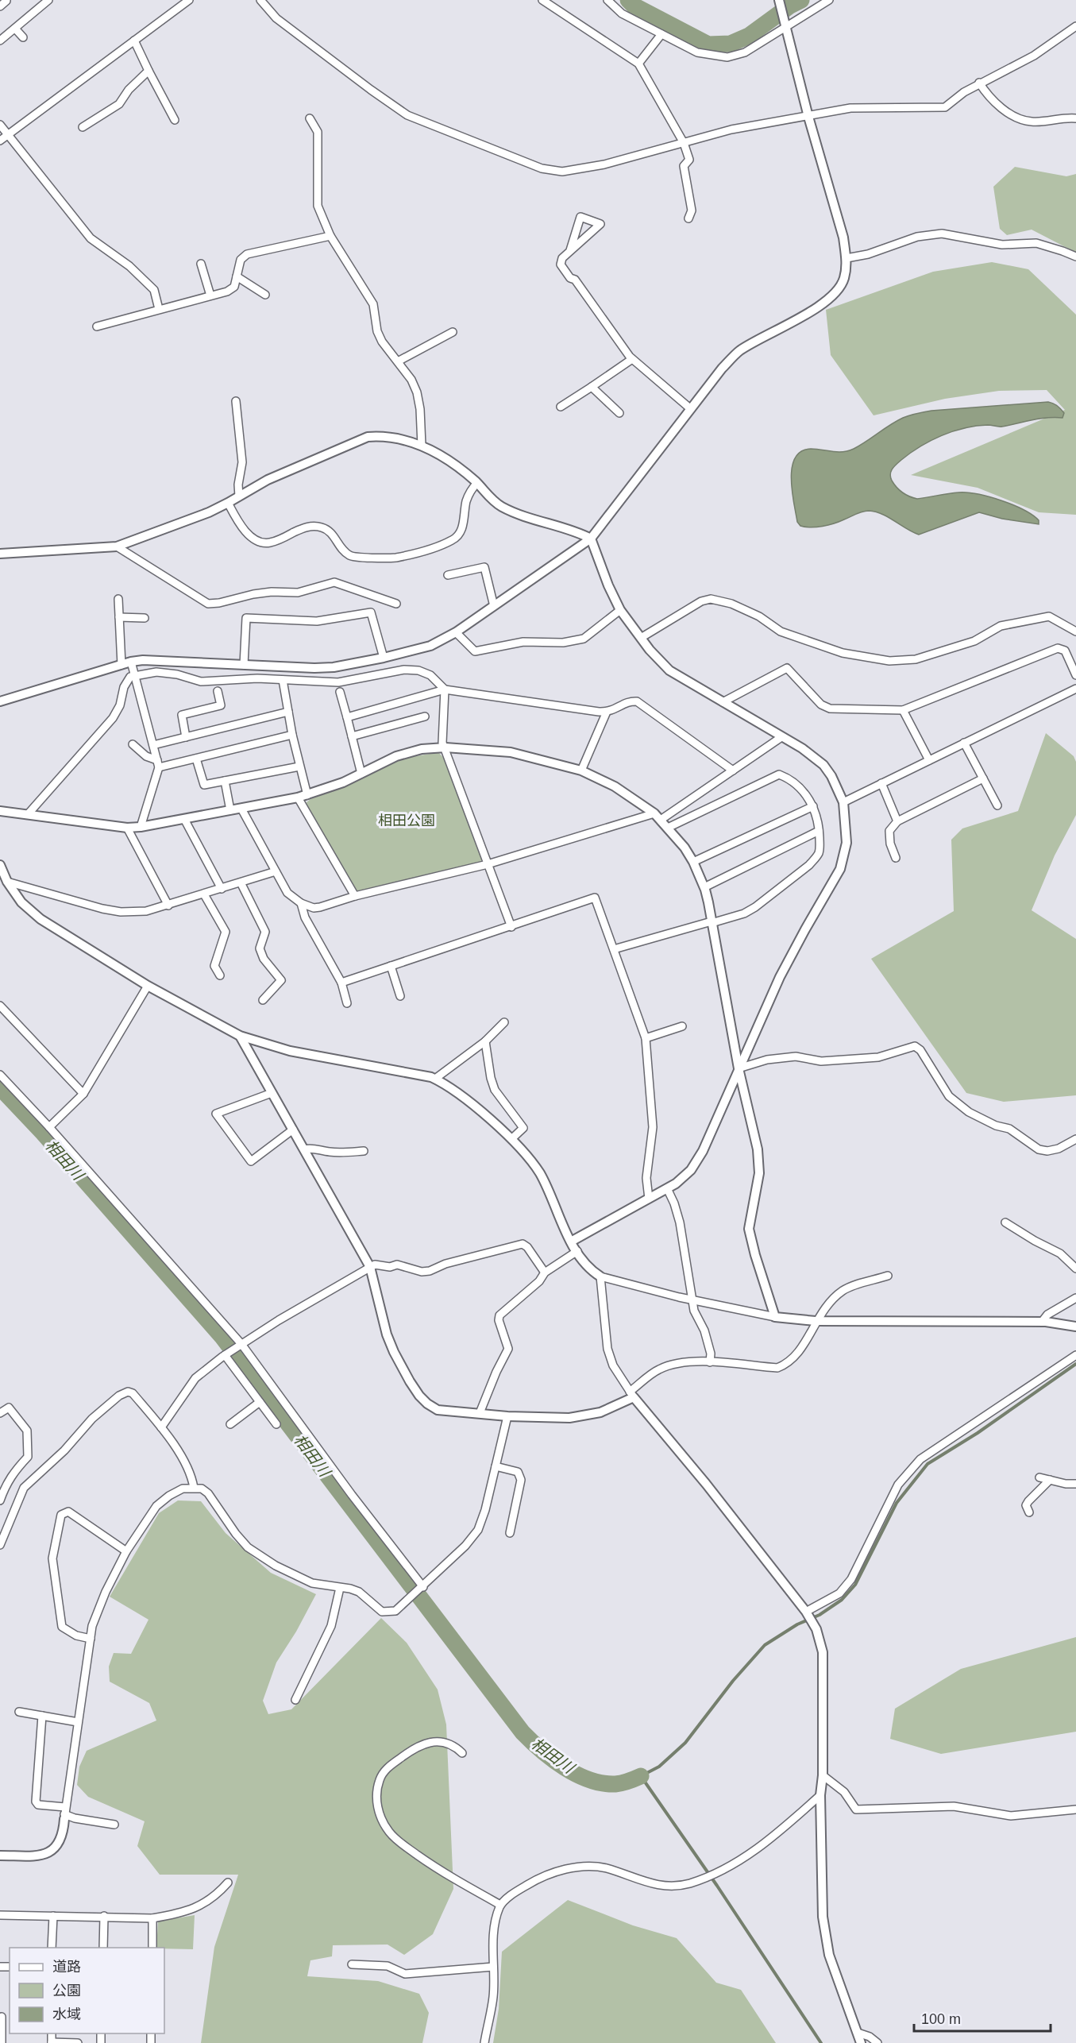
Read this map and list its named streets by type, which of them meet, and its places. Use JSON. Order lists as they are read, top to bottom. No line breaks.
{"water":["相田川"],"parks":["相田公園"],"legend":["道路","公園","水域"],"scale_bar":"100 m"}
